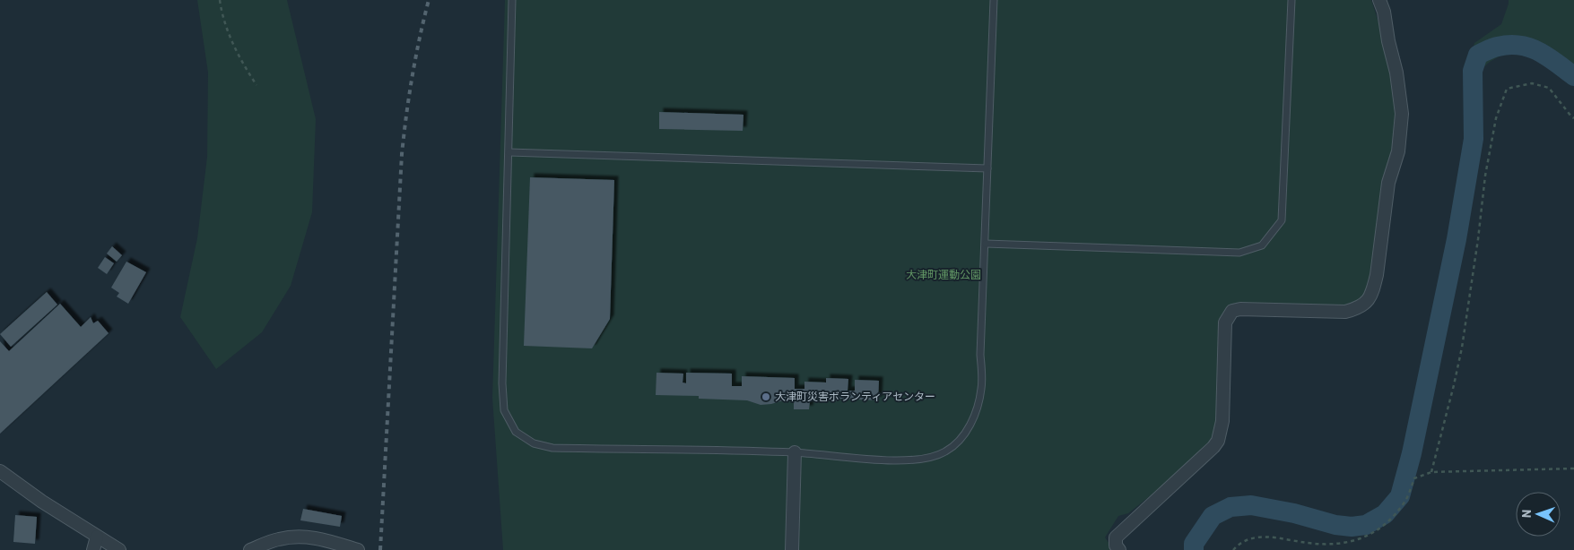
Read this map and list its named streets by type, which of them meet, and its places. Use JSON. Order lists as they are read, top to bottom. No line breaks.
{"parks":["大津町運動公園"],"places":["大津町災害ボランティアセンター"],"north":"left"}
